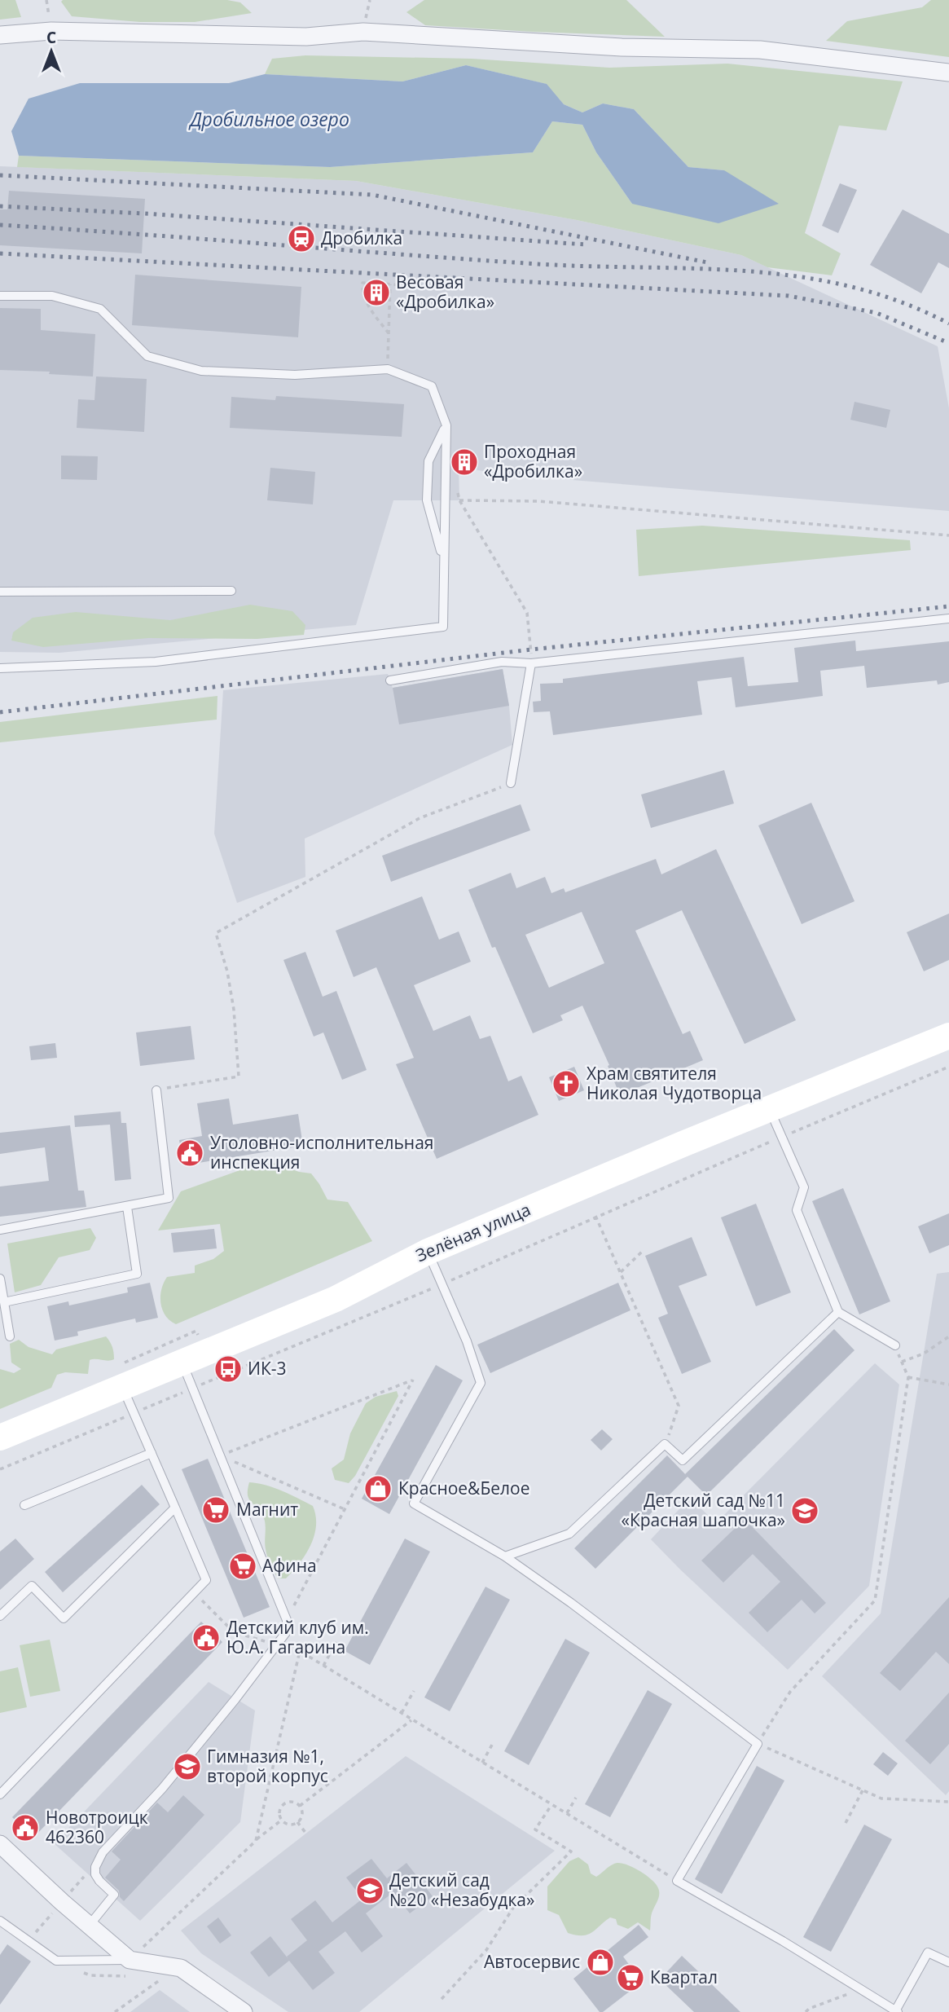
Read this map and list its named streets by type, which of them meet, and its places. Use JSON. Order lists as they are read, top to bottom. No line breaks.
{"streets":{"main road":["Зелёная улица"]},"water":["Дробильное озеро"],"places":{"station":["Дробилка"],"building":["Весовая «Дробилка»","Проходная «Дробилка»"],"church":["Храм святителя Николая Чудотворца"],"public building":["Уголовно-исполнительная инспекция","Детский клуб им. Ю.А. Гагарина","Новотроицк 462360"],"bus stop":["ИК-3"],"shop":["Красное&Белое","Автосервис"],"supermarket":["Магнит","Афина","Квартал"],"school or university":["Детский сад №11 «Красная шапочка»","Гимназия №1, второй корпус","Детский сад №20 «Незабудка»"]},"north":"top"}
